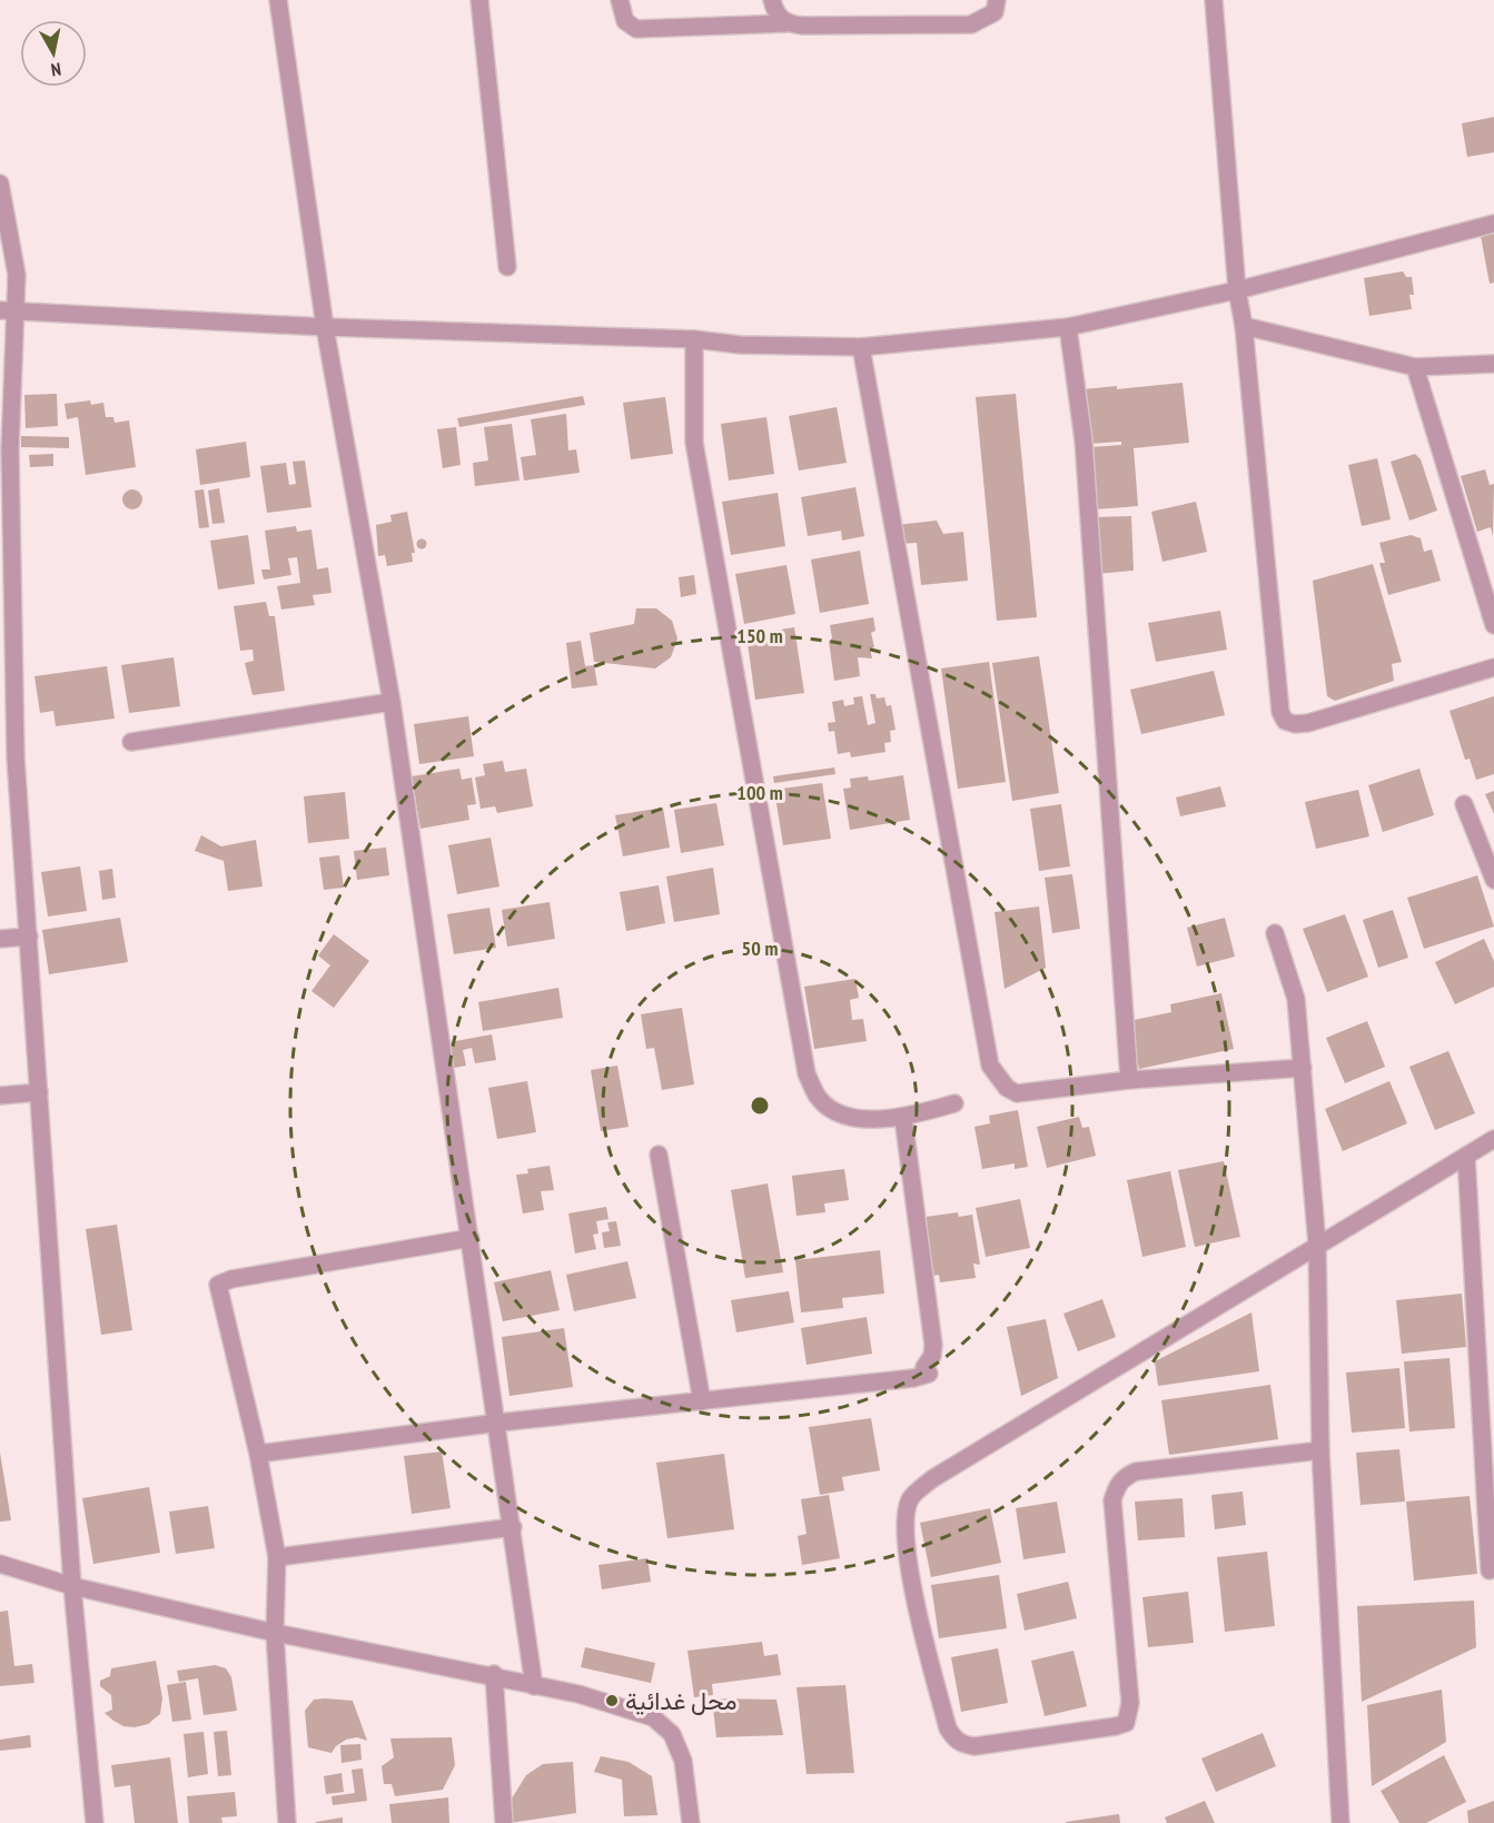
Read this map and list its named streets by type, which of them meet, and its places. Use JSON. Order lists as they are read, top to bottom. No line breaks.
{"places":["محل غدائية"],"north":"bottom","rings":["150 m","100 m","50 m"]}
